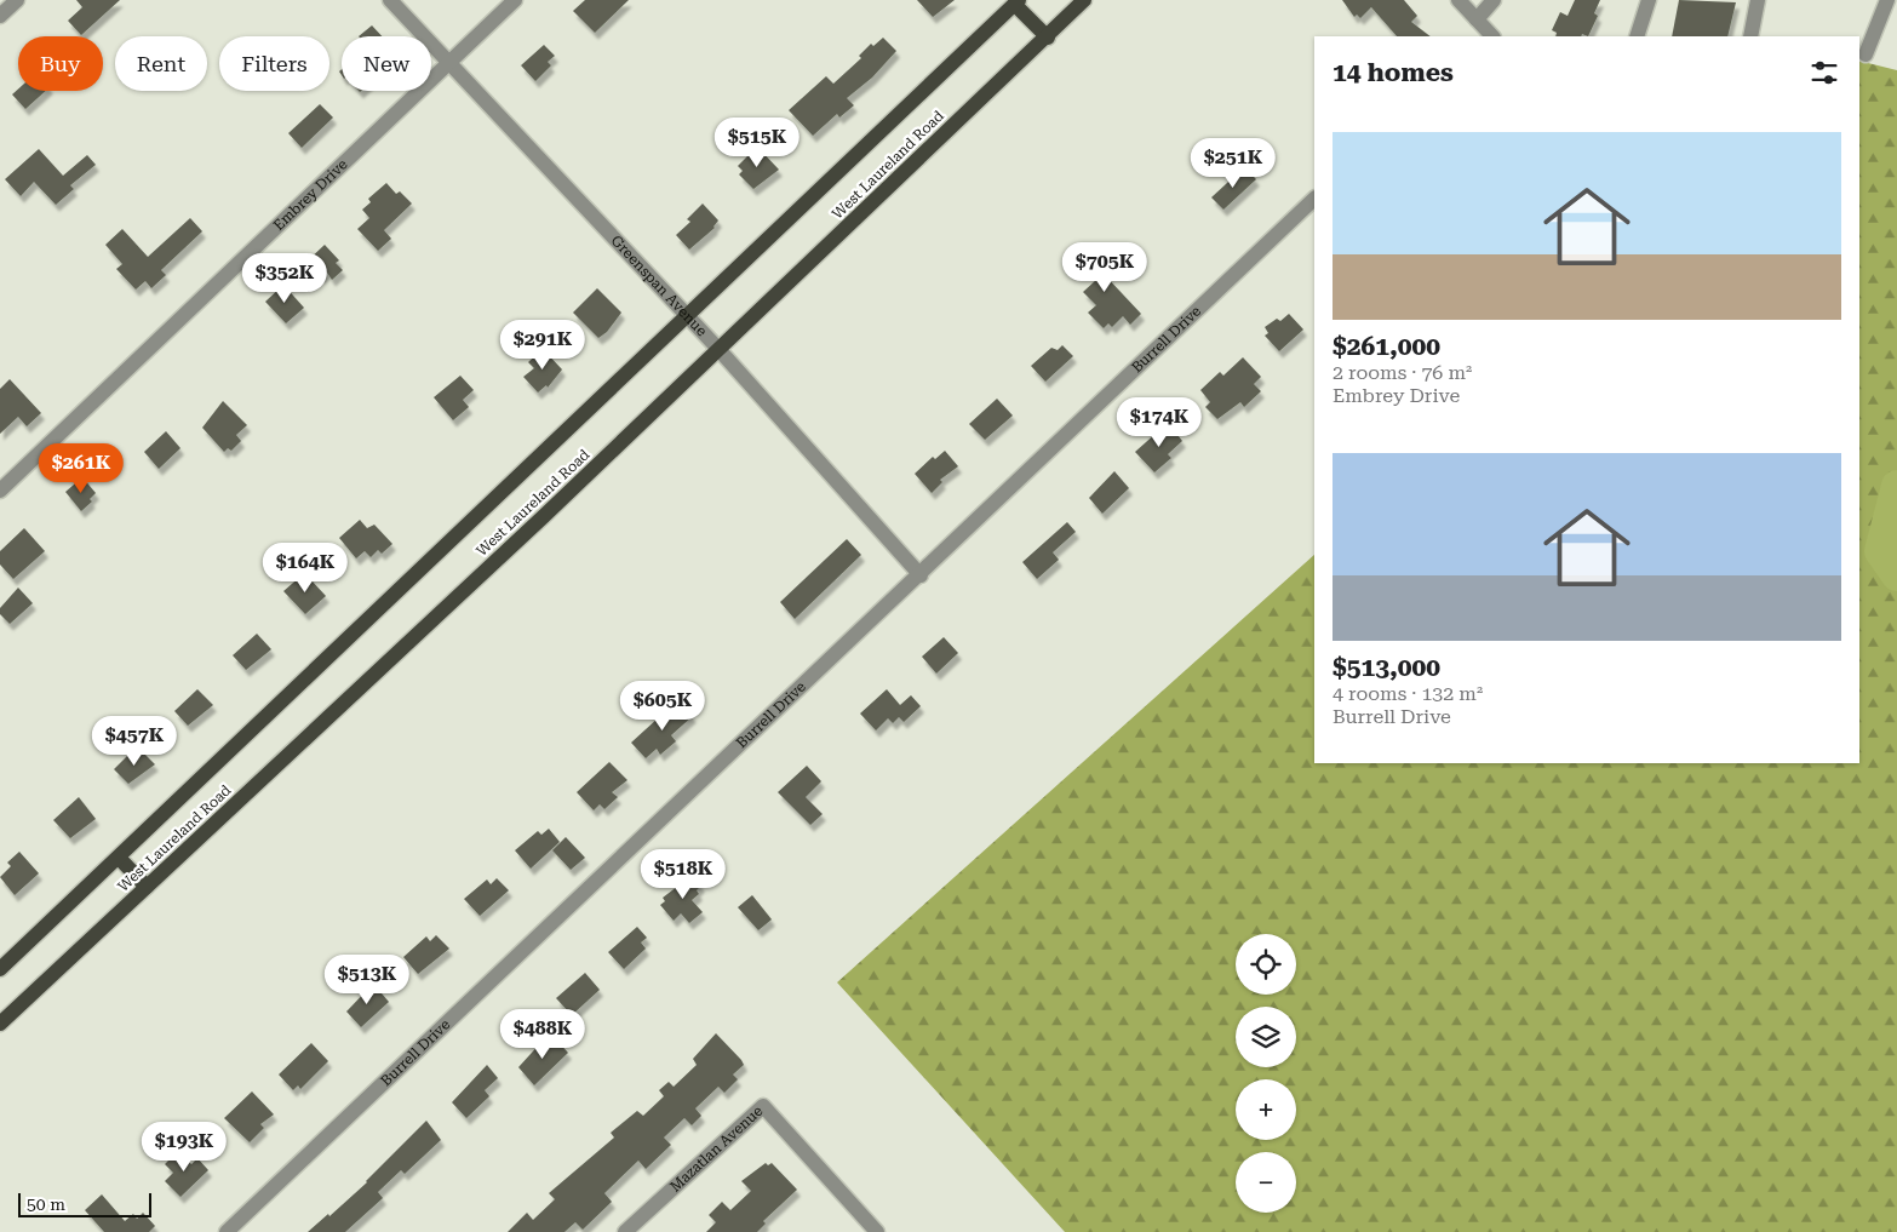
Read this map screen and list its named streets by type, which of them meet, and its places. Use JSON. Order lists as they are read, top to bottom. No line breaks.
{"streets":{"main road":["West Laureland Road"],"street":["Embrey Drive","Greenspan Avenue","Burrell Drive","Mazatlan Avenue"]},"crossings":[["West Laureland Road","Greenspan Avenue"],["Embrey Drive","Greenspan Avenue"],["Greenspan Avenue","Burrell Drive"]],"scale_bar":"50 m","page":{"chip":["Buy","Rent","Filters","New"],"heading":"14 homes","list":[{"name":"$261,000","note":"2 rooms · 76 m² · Embrey Drive"},{"name":"$513,000","note":"4 rooms · 132 m² · Burrell Drive"}],"price":["$515K","$251K","$705K","$352K","$291K","$174K","$261K","$164K","$605K","$457K","$518K","$513K","$488K","$193K"],"map_buttons":["+","−"],"scale":"50 m"}}
